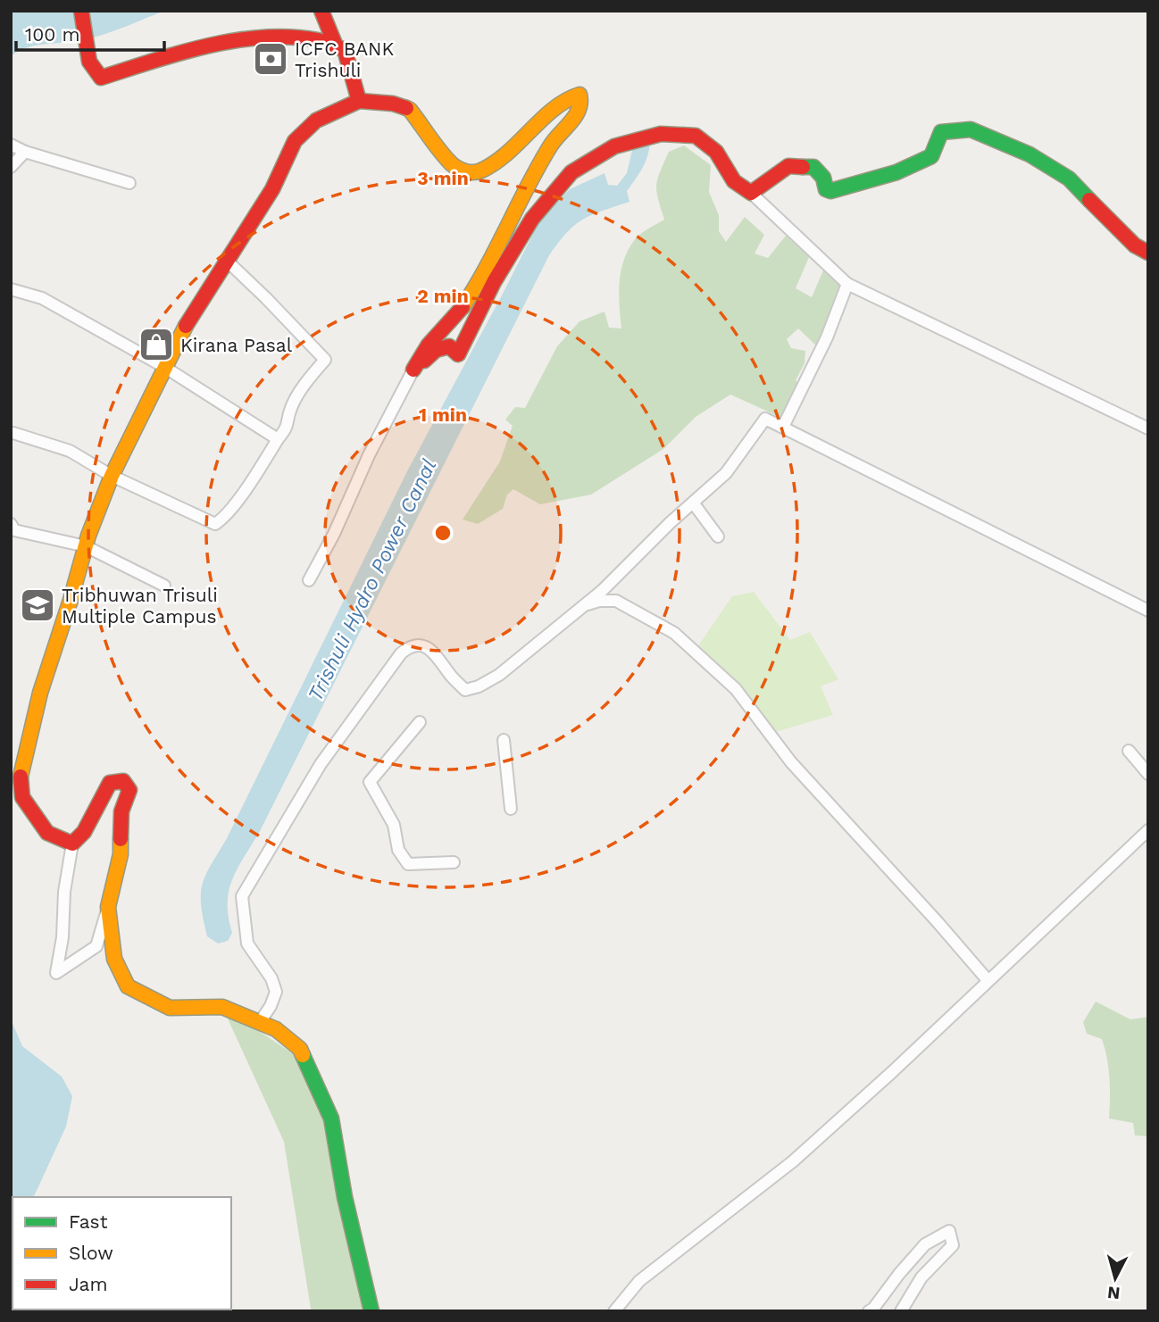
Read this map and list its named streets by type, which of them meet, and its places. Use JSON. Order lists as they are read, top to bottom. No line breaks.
{"water":["Trishuli Hydro Power Canal"],"places":{"bank":["ICFC BANK Trishuli"],"shop":["Kirana Pasal"],"school or university":["Tribhuwan Trisuli Multiple Campus"]},"legend":["Fast","Slow","Jam"],"scale_bar":"100 m","north":"bottom","rings":["3 min","2 min","1 min"]}
